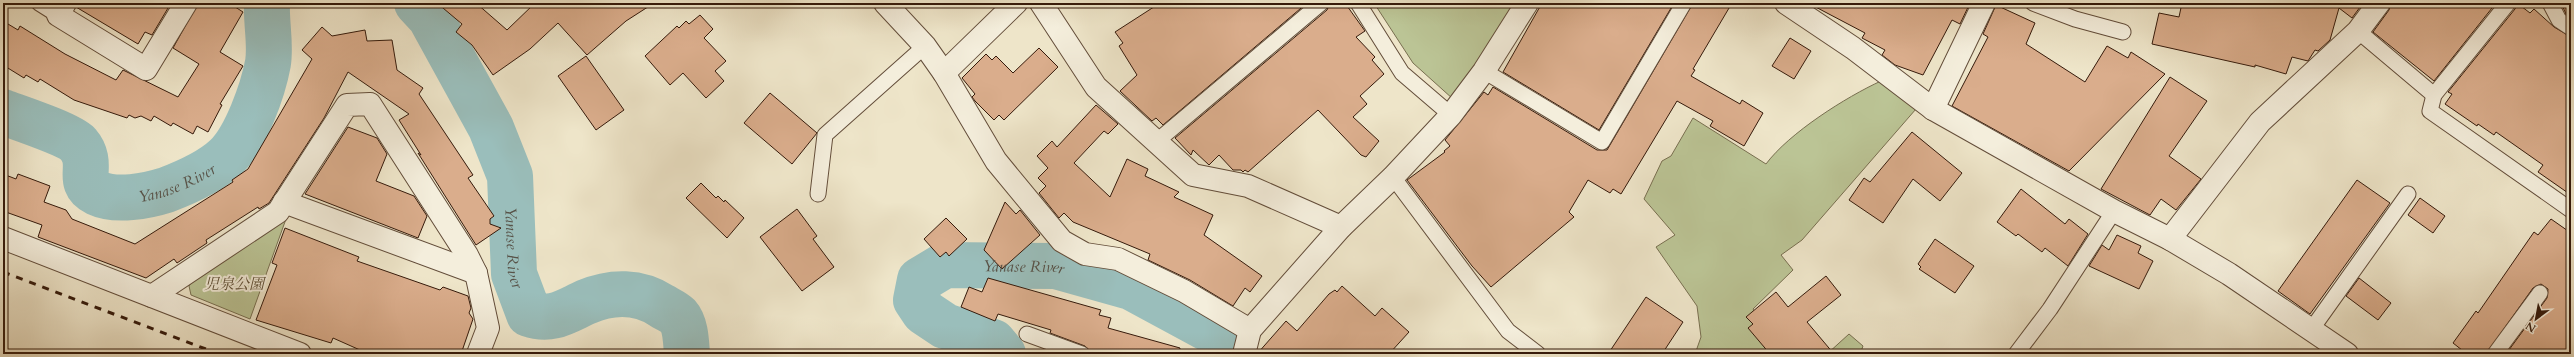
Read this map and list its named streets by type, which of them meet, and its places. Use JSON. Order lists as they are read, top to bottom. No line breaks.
{"water":["Yanase River"],"parks":["児泉公園"],"north":"bottom left"}
